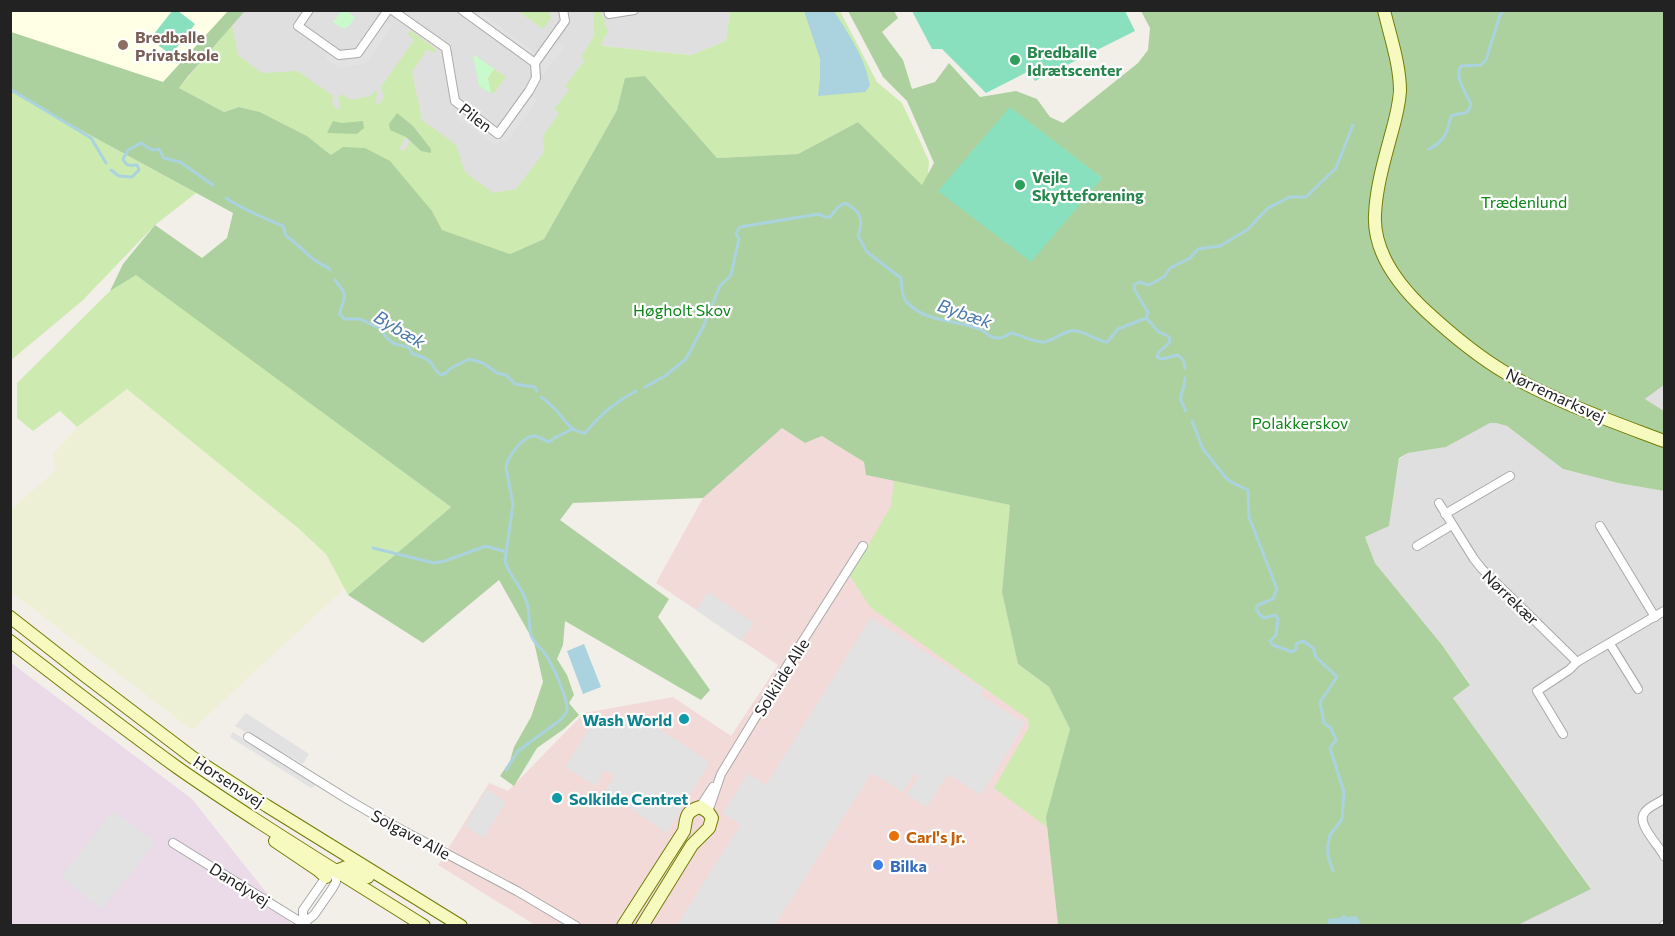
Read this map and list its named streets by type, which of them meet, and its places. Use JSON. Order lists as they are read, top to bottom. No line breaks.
{"streets":{"main road":["Nørremarksvej","Solkilde Alle","Horsensvej"],"street":["Pilen","Nørrekær","Solgave Alle","Dandyvej"]},"water":["Bybæk"],"parks":["Trædenlund","Høgholt Skov","Polakkerskov"],"places":["Bredballe Privatskole","Bredballe Idrætscenter","Vejle Skytteforening","Wash World","Solkilde Centret","Carl's Jr.","Bilka"]}
